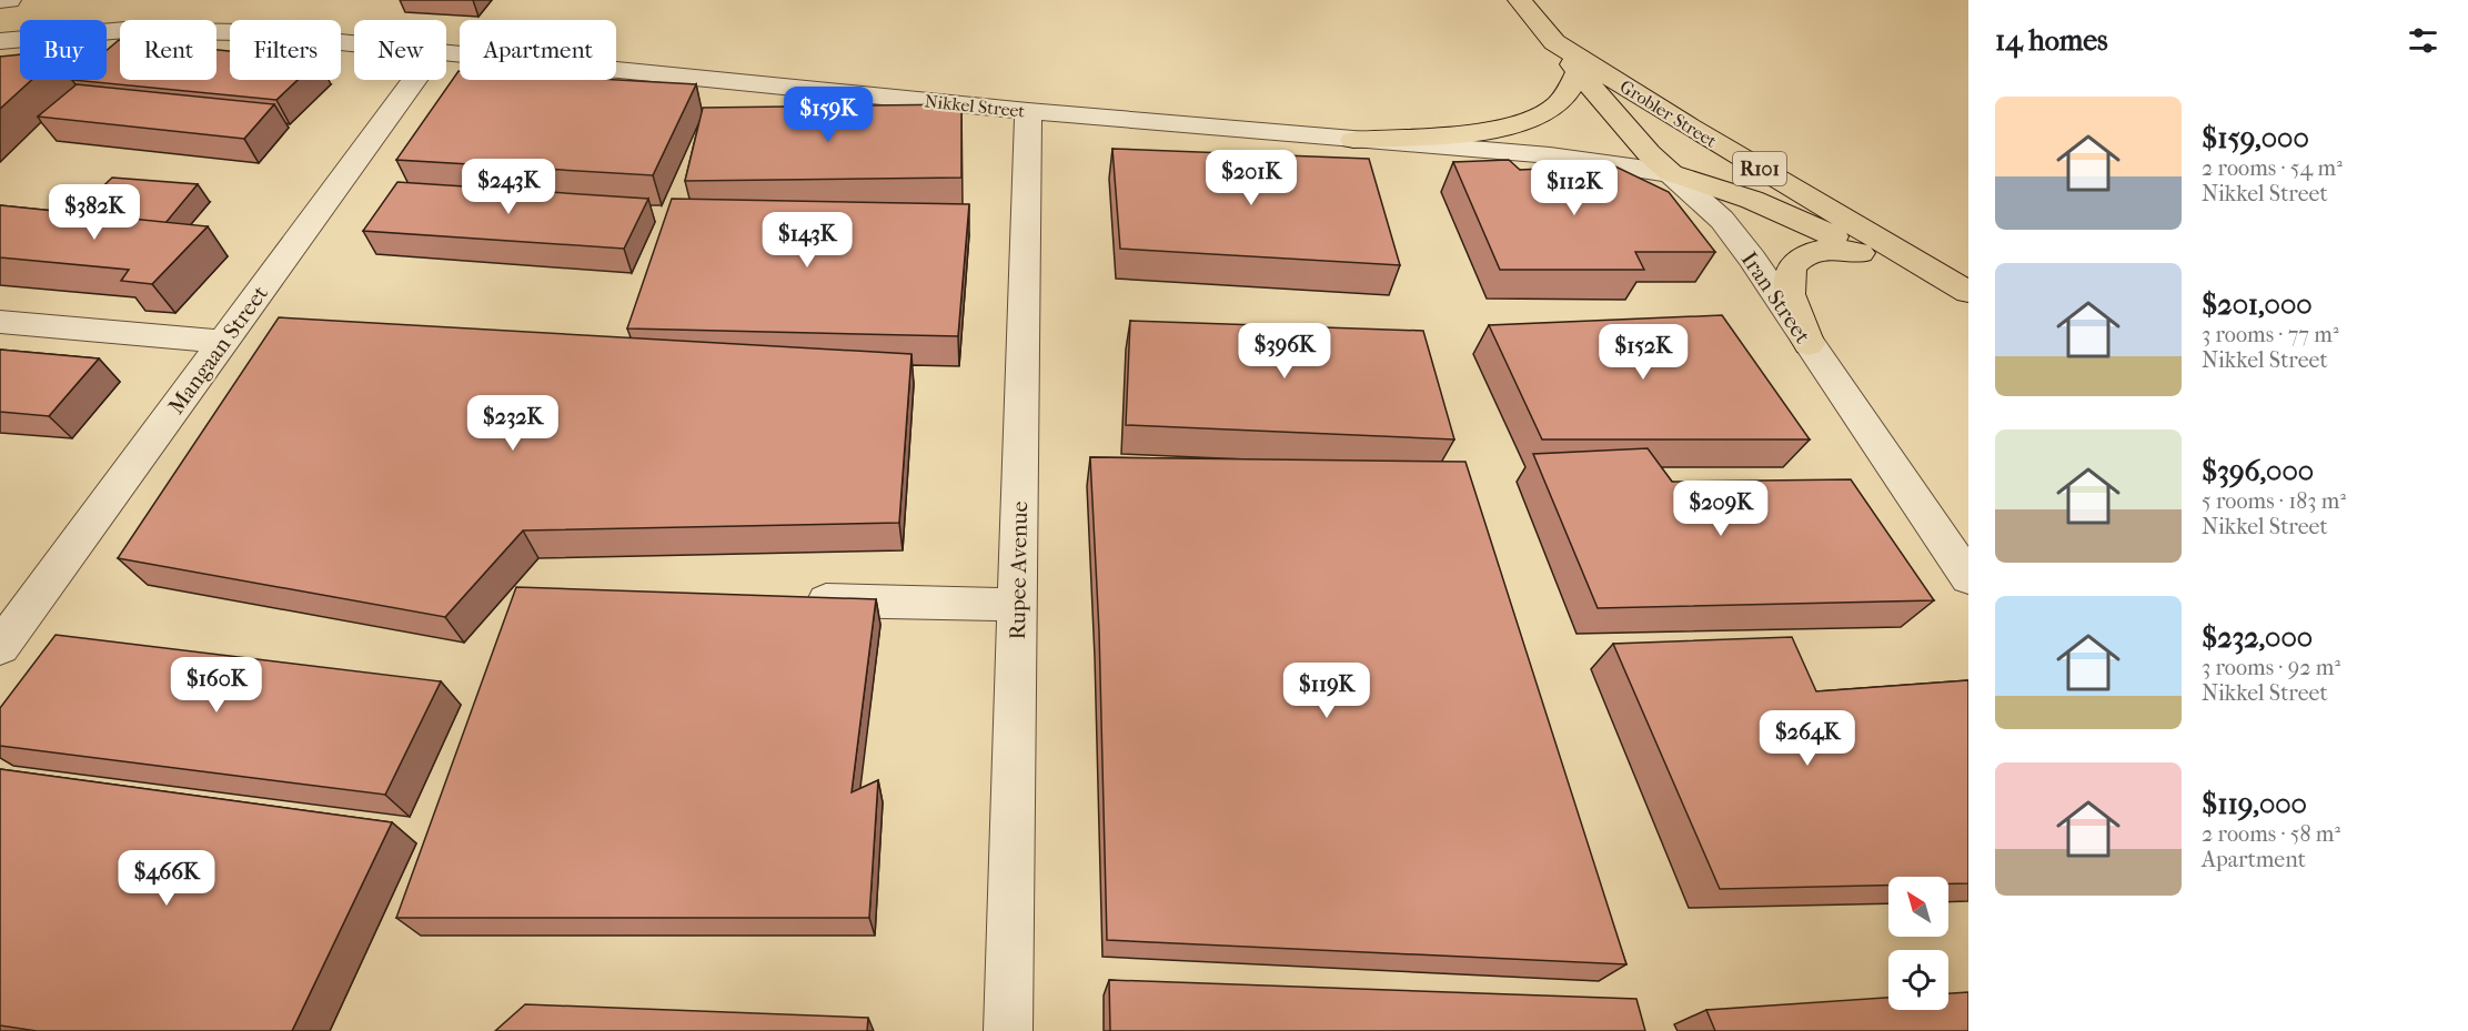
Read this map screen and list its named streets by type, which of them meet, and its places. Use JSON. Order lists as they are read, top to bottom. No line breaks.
{"streets":{"main road":["Grobler Street","R101","Iran Street"],"street":["Nikkel Street","Mangaan Street","Rupee Avenue"]},"crossings":[["Nikkel Street","R101"],["Nikkel Street","Iran Street"],["Nikkel Street","Rupee Avenue"],["Grobler Street","Iran Street"],["R101","Iran Street"]],"north":"top left","page":{"heading":"14 homes","chip":["Buy","Rent","Filters","New","Apartment"],"list":[{"name":"$159,000","note":"2 rooms · 54 m² · Nikkel Street"},{"name":"$201,000","note":"3 rooms · 77 m² · Nikkel Street"},{"name":"$396,000","note":"5 rooms · 183 m² · Nikkel Street"},{"name":"$232,000","note":"3 rooms · 92 m² · Nikkel Street"},{"name":"$119,000","note":"2 rooms · 58 m² · Apartment"}],"price":["$159K","$201K","$243K","$112K","$382K","$143K","$396K","$152K","$232K","$209K","$160K","$119K","$264K","$466K"]}}
